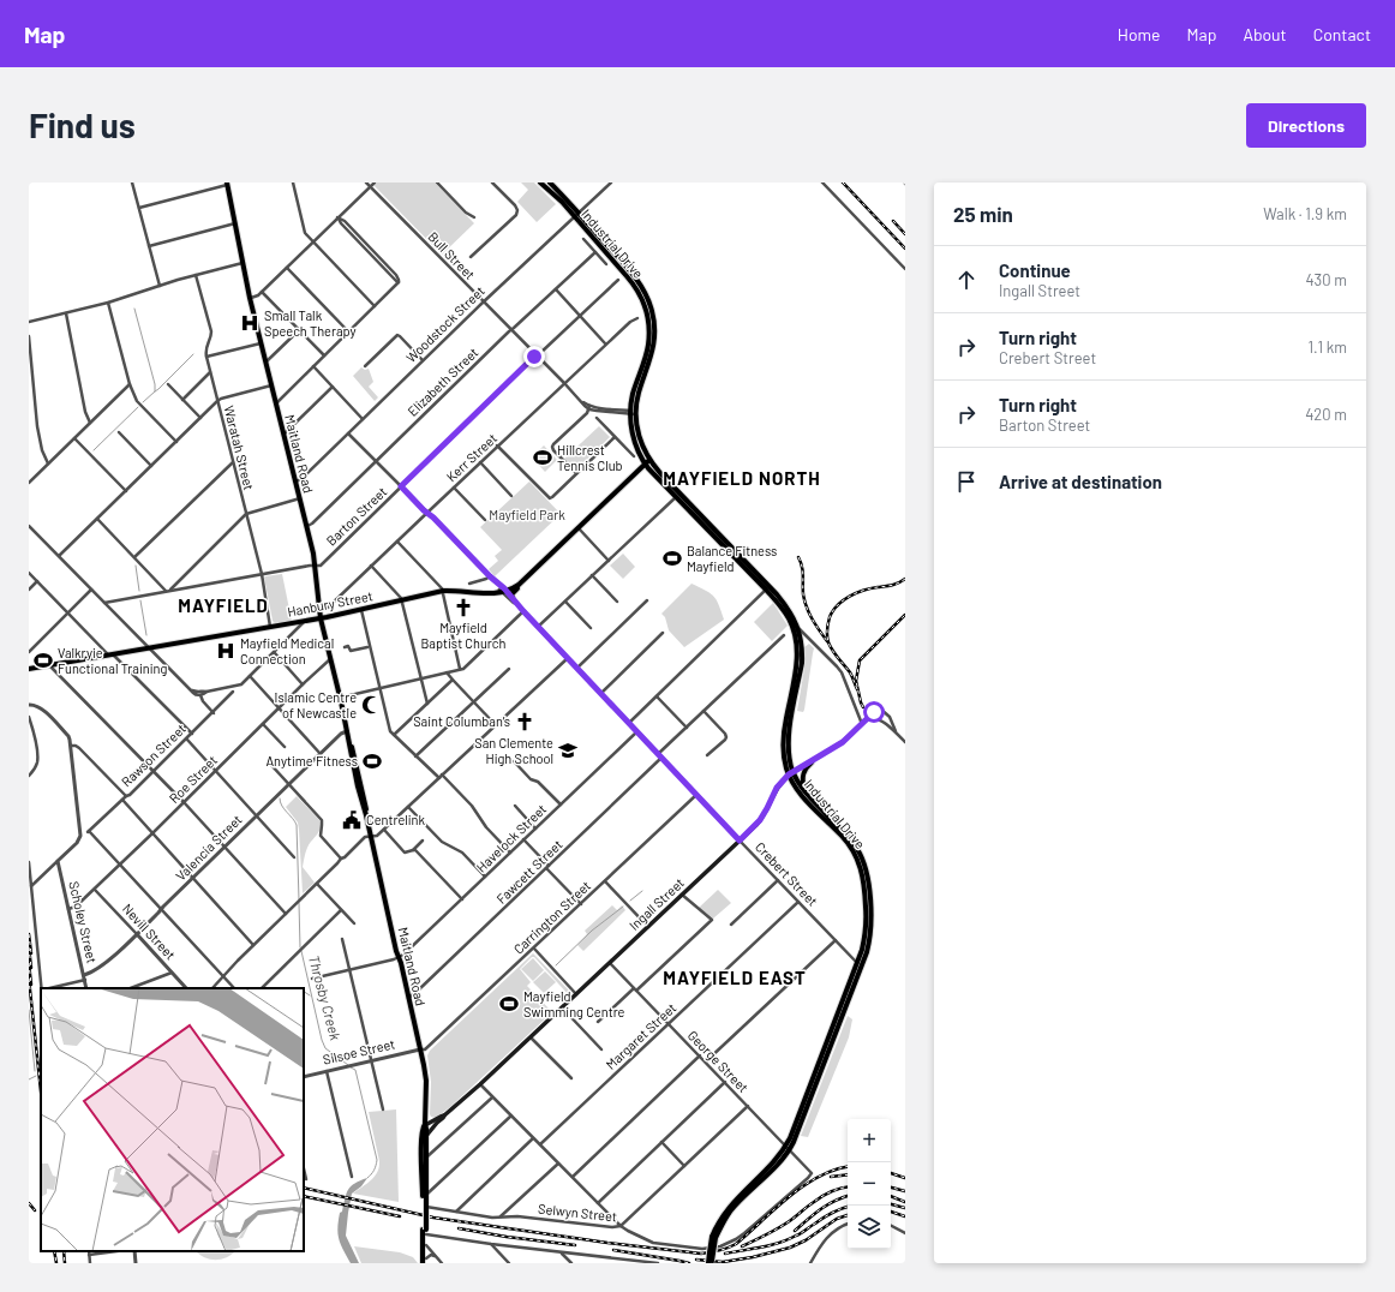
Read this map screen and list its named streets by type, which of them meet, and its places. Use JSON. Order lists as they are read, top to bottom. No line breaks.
{"streets":{"main road":["Industrial Drive","Maitland Road","Hanbury Street","Ingall Street"],"street":["Bull Street","Woodstock Street","Elizabeth Street","Waratah Street","Kerr Street","Barton Street","Rawson Street","Roe Street","Havelock Street","Valencia Street","Fawcett Street","Crebert Street","Carrington Street","Scholey Street","Nevill Street","Margaret Street","Silsoe Street","George Street","Selwyn Street"]},"crossings":[["Industrial Drive","Bull Street"],["Industrial Drive","Woodstock Street"],["Industrial Drive","Crebert Street"],["Industrial Drive","Ingall Street"],["Industrial Drive","George Street"],["Bull Street","Woodstock Street"],["Bull Street","Elizabeth Street"],["Bull Street","Kerr Street"],["Bull Street","Barton Street"],["Woodstock Street","Maitland Road"],["Woodstock Street","Crebert Street"],["Elizabeth Street","Maitland Road"],["Elizabeth Street","Crebert Street"],["Waratah Street","Hanbury Street"],["Maitland Road","Kerr Street"],["Maitland Road","Barton Street"],["Maitland Road","Hanbury Street"],["Maitland Road","Roe Street"],["Maitland Road","Havelock Street"],["Maitland Road","Valencia Street"],["Maitland Road","Fawcett Street"],["Maitland Road","Ingall Street"],["Maitland Road","Carrington Street"],["Maitland Road","Silsoe Street"],["Maitland Road","Selwyn Street"],["Kerr Street","Crebert Street"],["Barton Street","Crebert Street"],["Hanbury Street","Crebert Street"],["Rawson Street","Roe Street"],["Roe Street","Scholey Street"],["Roe Street","Nevill Street"],["Havelock Street","Crebert Street"],["Valencia Street","Scholey Street"],["Valencia Street","Nevill Street"],["Fawcett Street","Crebert Street"],["Crebert Street","Ingall Street"],["Crebert Street","Carrington Street"],["Crebert Street","Margaret Street"],["Ingall Street","George Street"],["Carrington Street","Silsoe Street"],["Margaret Street","George Street"],["George Street","Selwyn Street"]],"districts":["MAYFIELD NORTH","MAYFIELD","MAYFIELD EAST"],"water":["Throsby Creek"],"parks":["Mayfield Park"],"places":{"hospital":["Small Talk Speech Therapy","Mayfield Medical Connection"],"sports":["Hillcrest Tennis Club","Balance Fitness Mayfield","Valkryie Functional Training","Anytime Fitness","Mayfield Swimming Centre"],"church":["Mayfield Baptist Church","Saint Columban’s"],"mosque":["Islamic Centre of Newcastle"],"school or university":["San Clemente High School"],"public building":["Centrelink"]},"page":{"header":"Map","nav":["Home","Map","About","Contact"],"buttons":"Directions","title":"Find us","heading":["25 min","Walk · 1.9 km"],"list":[["Continue","Ingall Street","430 m"],["Turn right","Crebert Street","1.1 km"],["Turn right","Barton Street","420 m"],"Arrive at destination"],"map_buttons":["+","−"]}}
